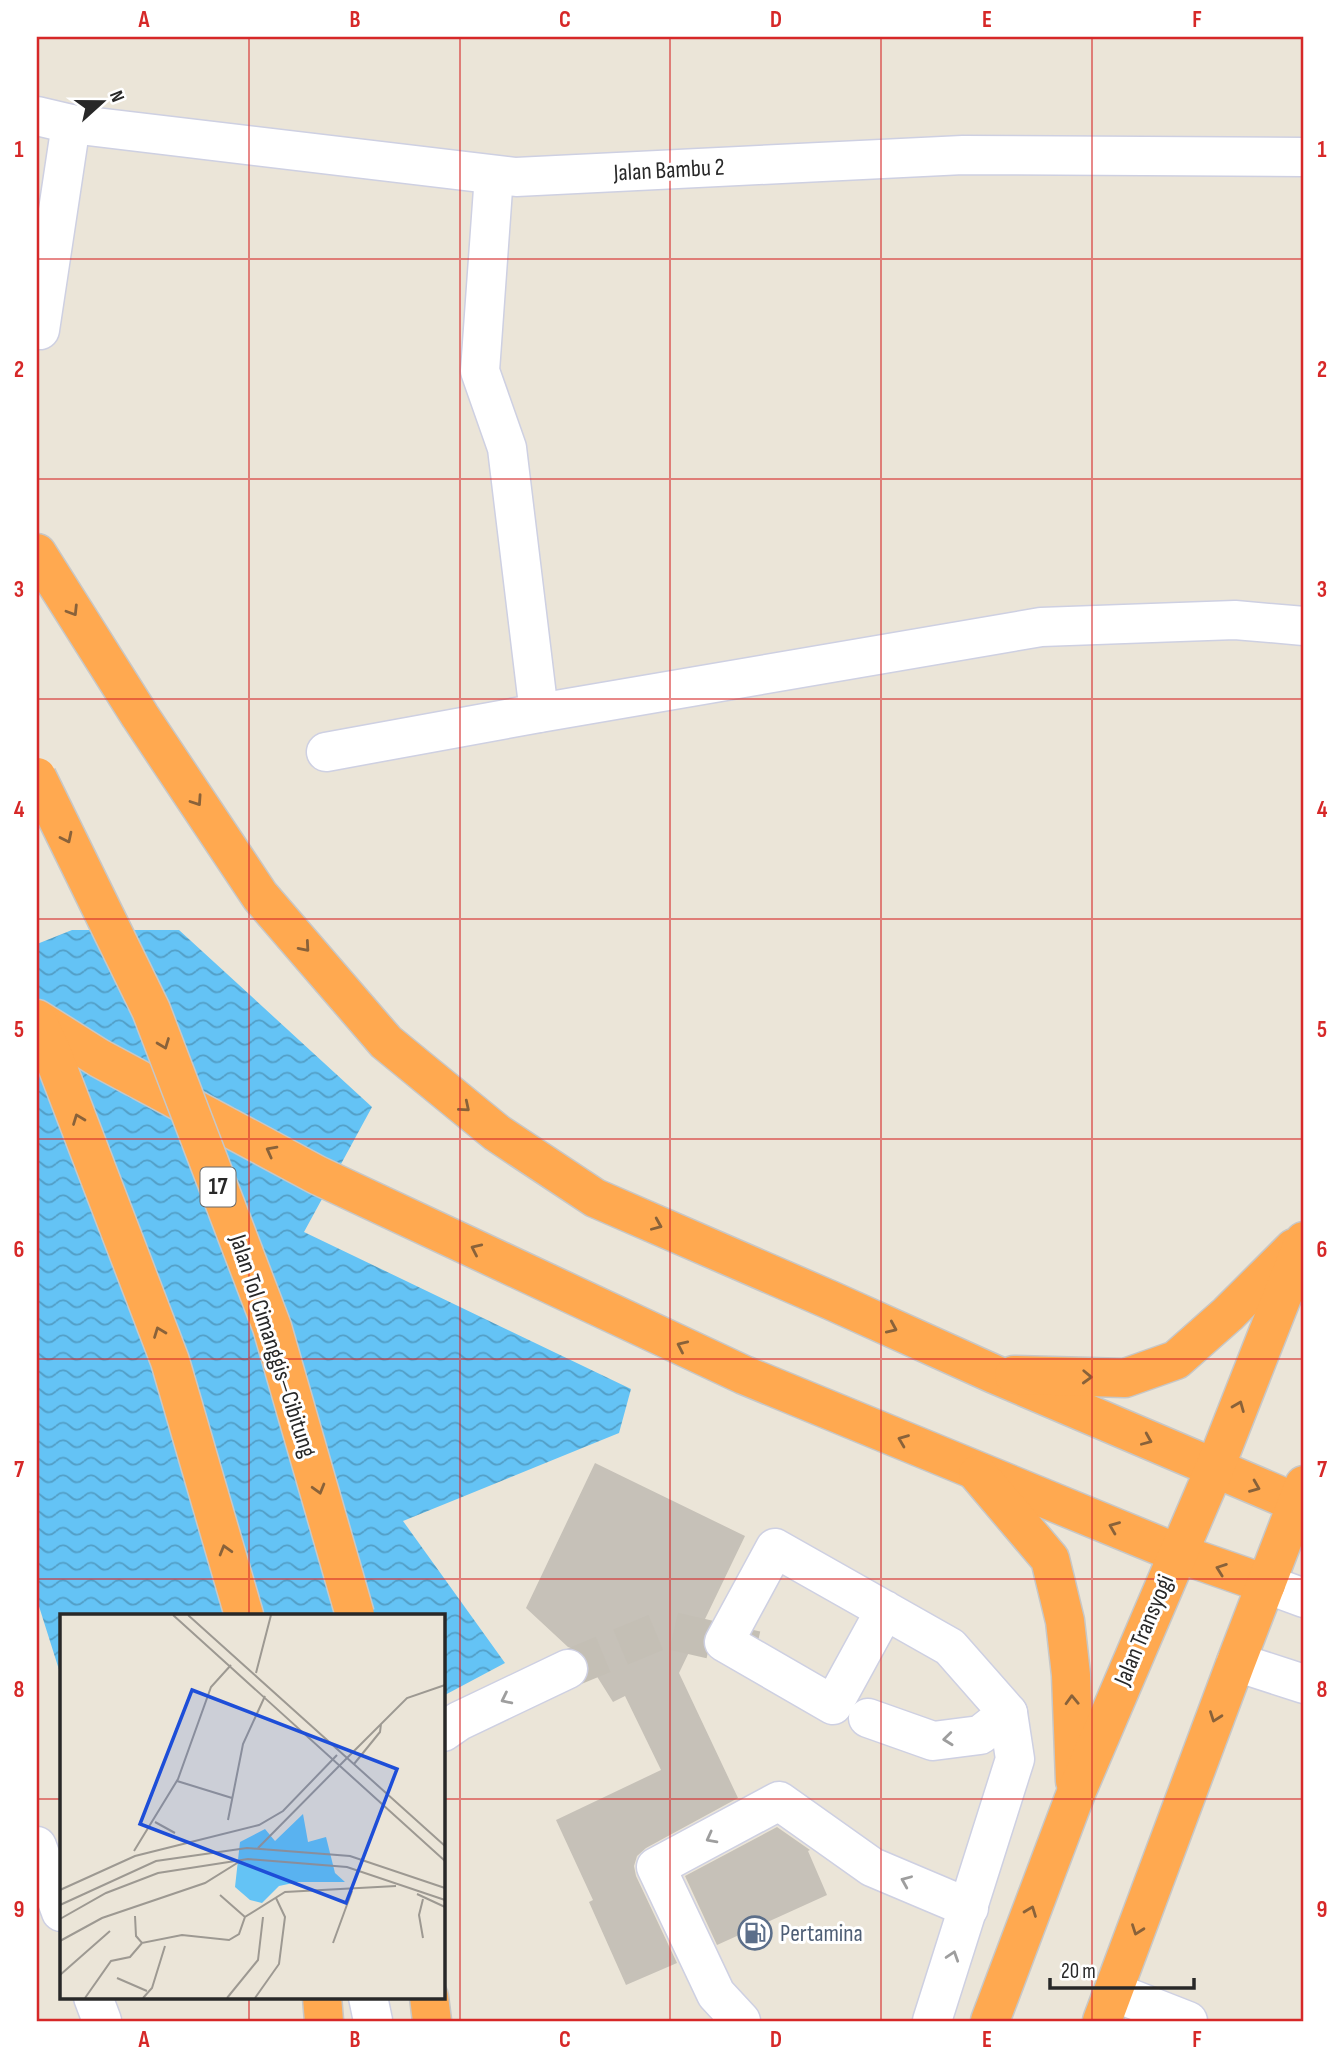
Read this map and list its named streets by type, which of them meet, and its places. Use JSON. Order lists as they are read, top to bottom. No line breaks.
{"streets":{"highway":["17","Jalan Tol Cimanggis–Cibitung","Jalan Transyogi"],"street":["Jalan Bambu 2"]},"places":{"fuel station":["Pertamina"]},"scale_bar":"20 m","north":"right","grid":{"columns":["A","B","C","D","E","F"],"rows":["1","2","3","4","5","6","7","8","9"]}}
